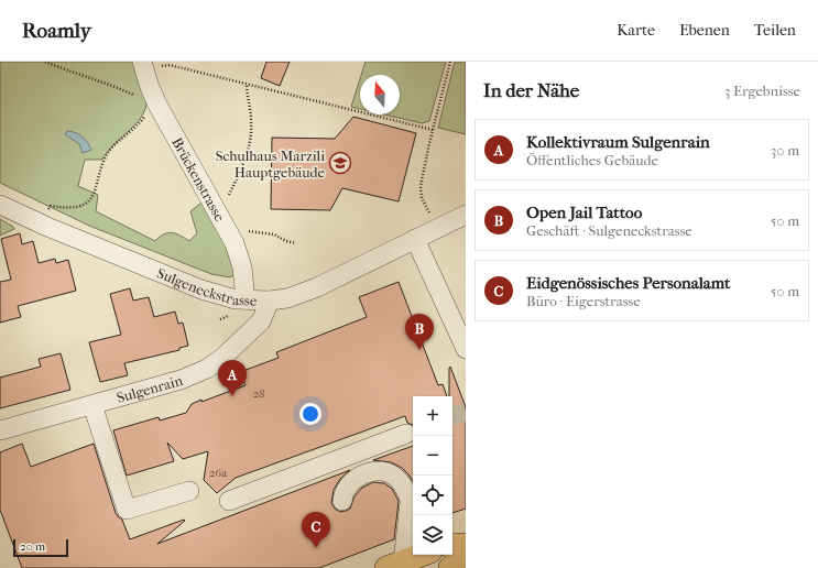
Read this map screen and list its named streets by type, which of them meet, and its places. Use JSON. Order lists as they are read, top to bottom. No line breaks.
{"streets":{"street":["Brückenstrasse","Sulgeneckstrasse","Sulgenrain"]},"crossings":[["Brückenstrasse","Sulgeneckstrasse"],["Sulgeneckstrasse","Sulgenrain"]],"places":{"school or university":["Schulhaus Marzili Hauptgebäude"]},"house_numbers":["28","26a"],"scale_bar":"20 m","north":"top","page":{"header":"Roamly","nav":["Karte","Ebenen","Teilen"],"heading":["In der Nähe","3 Ergebnisse"],"list":[{"mark":"A","name":"Kollektivraum Sulgenrain","note":"Öffentliches Gebäude","value":"30 m"},{"mark":"B","name":"Open Jail Tattoo","note":"Geschäft · Sulgeneckstrasse","value":"50 m"},{"mark":"C","name":"Eidgenössisches Personalamt","note":"Büro · Eigerstrasse","value":"50 m"}],"pins":["B","A","C"],"map_buttons":["+","−"],"scale":"20 m"}}
